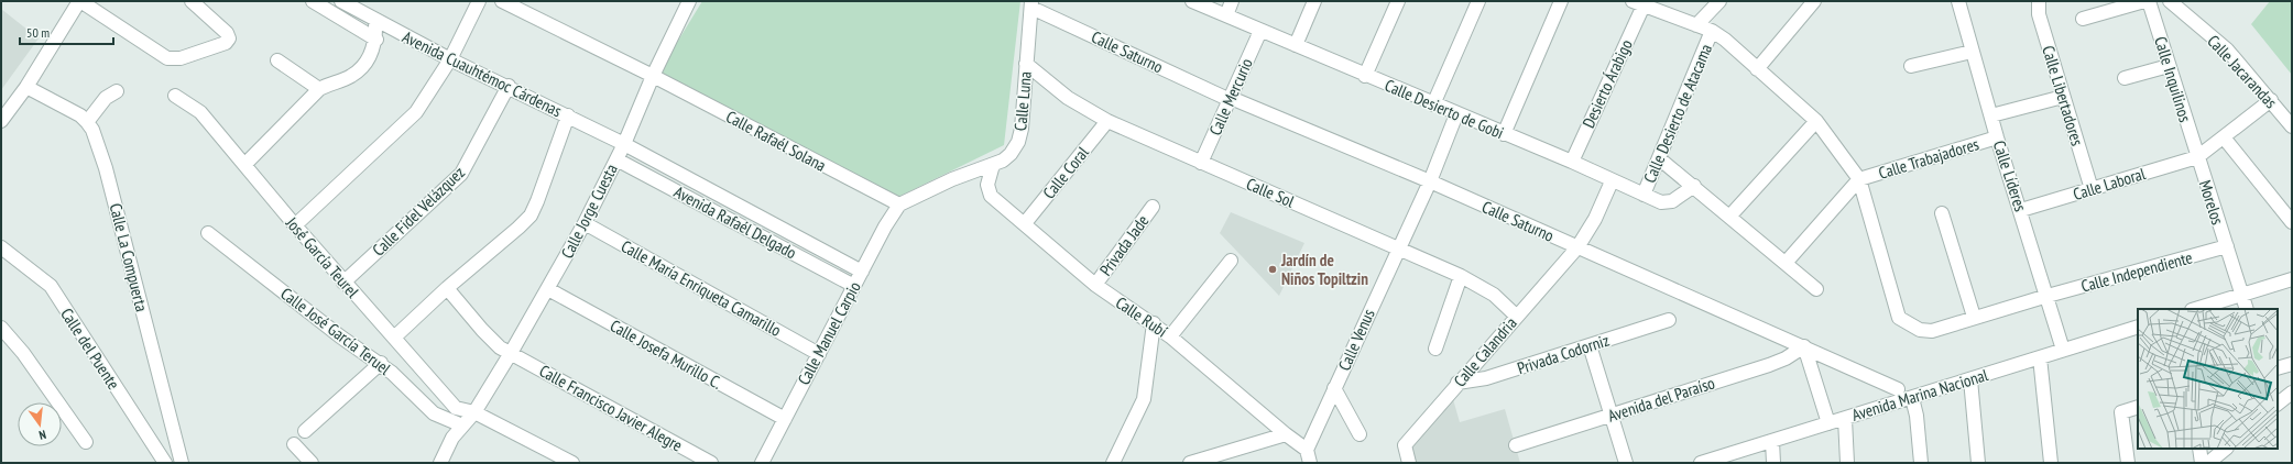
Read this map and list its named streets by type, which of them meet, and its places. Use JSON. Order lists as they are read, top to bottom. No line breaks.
{"streets":{"street":["Calle Saturno","Calle Jacarandas","Avenida Cuauhtémoc Cárdenas","Calle Inquilinos","Desierto Árabigo","Calle Libertadores","Calle Mercurio","Calle Luna","Calle Desierto de Gobi","Calle Desierto de Atacama","Calle Rafaél Solana","Calle Trabajadores","Calle Coral","Calle Líderes","Calle Laboral","Calle Sol","Morelos","Calle Fidel Velázquez","Calle Jorge Cuesta","Avenida Rafaél Delgado","Privada Jade","Calle La Compuerta","José García Teurel","Calle Independiente","Calle María Enriqueta Camarillo","Calle Rubí","Calle José García Teruel","Calle Manuel Carpio","Calle Venus","Calle del Puente","Calle Calandria","Calle Josefa Murillo C.","Privada Codorniz","Avenida Marina Nacional","Avenida del Paraíso","Calle Francisco Javier Alegre"]},"crossings":[["Calle Saturno","Calle Mercurio"],["Calle Saturno","Calle Luna"],["Calle Saturno","Calle Venus"],["Calle Saturno","Calle Calandria"],["Calle Saturno","Avenida del Paraíso"],["Avenida Cuauhtémoc Cárdenas","Calle Fidel Velázquez"],["Avenida Cuauhtémoc Cárdenas","Calle Jorge Cuesta"],["Avenida Cuauhtémoc Cárdenas","Avenida Rafaél Delgado"],["Calle Inquilinos","Calle Laboral"],["Calle Inquilinos","Morelos"],["Desierto Árabigo","Calle Desierto de Gobi"],["Calle Libertadores","Calle Laboral"],["Calle Mercurio","Calle Desierto de Gobi"],["Calle Mercurio","Calle Sol"],["Calle Luna","Calle Rafaél Solana"],["Calle Luna","Calle Sol"],["Calle Luna","Calle Rubí"],["Calle Luna","Calle Manuel Carpio"],["Calle Desierto de Gobi","Calle Desierto de Atacama"],["Calle Desierto de Gobi","Calle Venus"],["Calle Desierto de Gobi","Calle Calandria"],["Calle Rafaél Solana","Calle Jorge Cuesta"],["Calle Rafaél Solana","Calle Manuel Carpio"],["Calle Trabajadores","Calle Líderes"],["Calle Trabajadores","Calle Independiente"],["Calle Coral","Calle Sol"],["Calle Coral","Calle Rubí"],["Calle Líderes","Calle Laboral"],["Calle Líderes","Calle Independiente"],["Calle Líderes","Avenida Marina Nacional"],["Calle Laboral","Morelos"],["Calle Sol","Calle Venus"],["Calle Sol","Calle Calandria"],["Morelos","Calle Independiente"],["Calle Fidel Velázquez","José García Teurel"],["Calle Jorge Cuesta","Avenida Rafaél Delgado"],["Calle Jorge Cuesta","José García Teurel"],["Calle Jorge Cuesta","Calle María Enriqueta Camarillo"],["Calle Jorge Cuesta","Calle José García Teruel"],["Calle Jorge Cuesta","Calle Josefa Murillo C."],["Calle Jorge Cuesta","Calle Francisco Javier Alegre"],["Avenida Rafaél Delgado","Calle Manuel Carpio"],["Privada Jade","Calle Rubí"],["Calle María Enriqueta Camarillo","Calle Manuel Carpio"],["Calle Rubí","Calle Venus"],["Calle Manuel Carpio","Calle Josefa Murillo C."],["Calle Calandria","Privada Codorniz"]],"places":["Jardín de Niños Topiltzin"],"scale_bar":"50 m","north":"bottom"}
